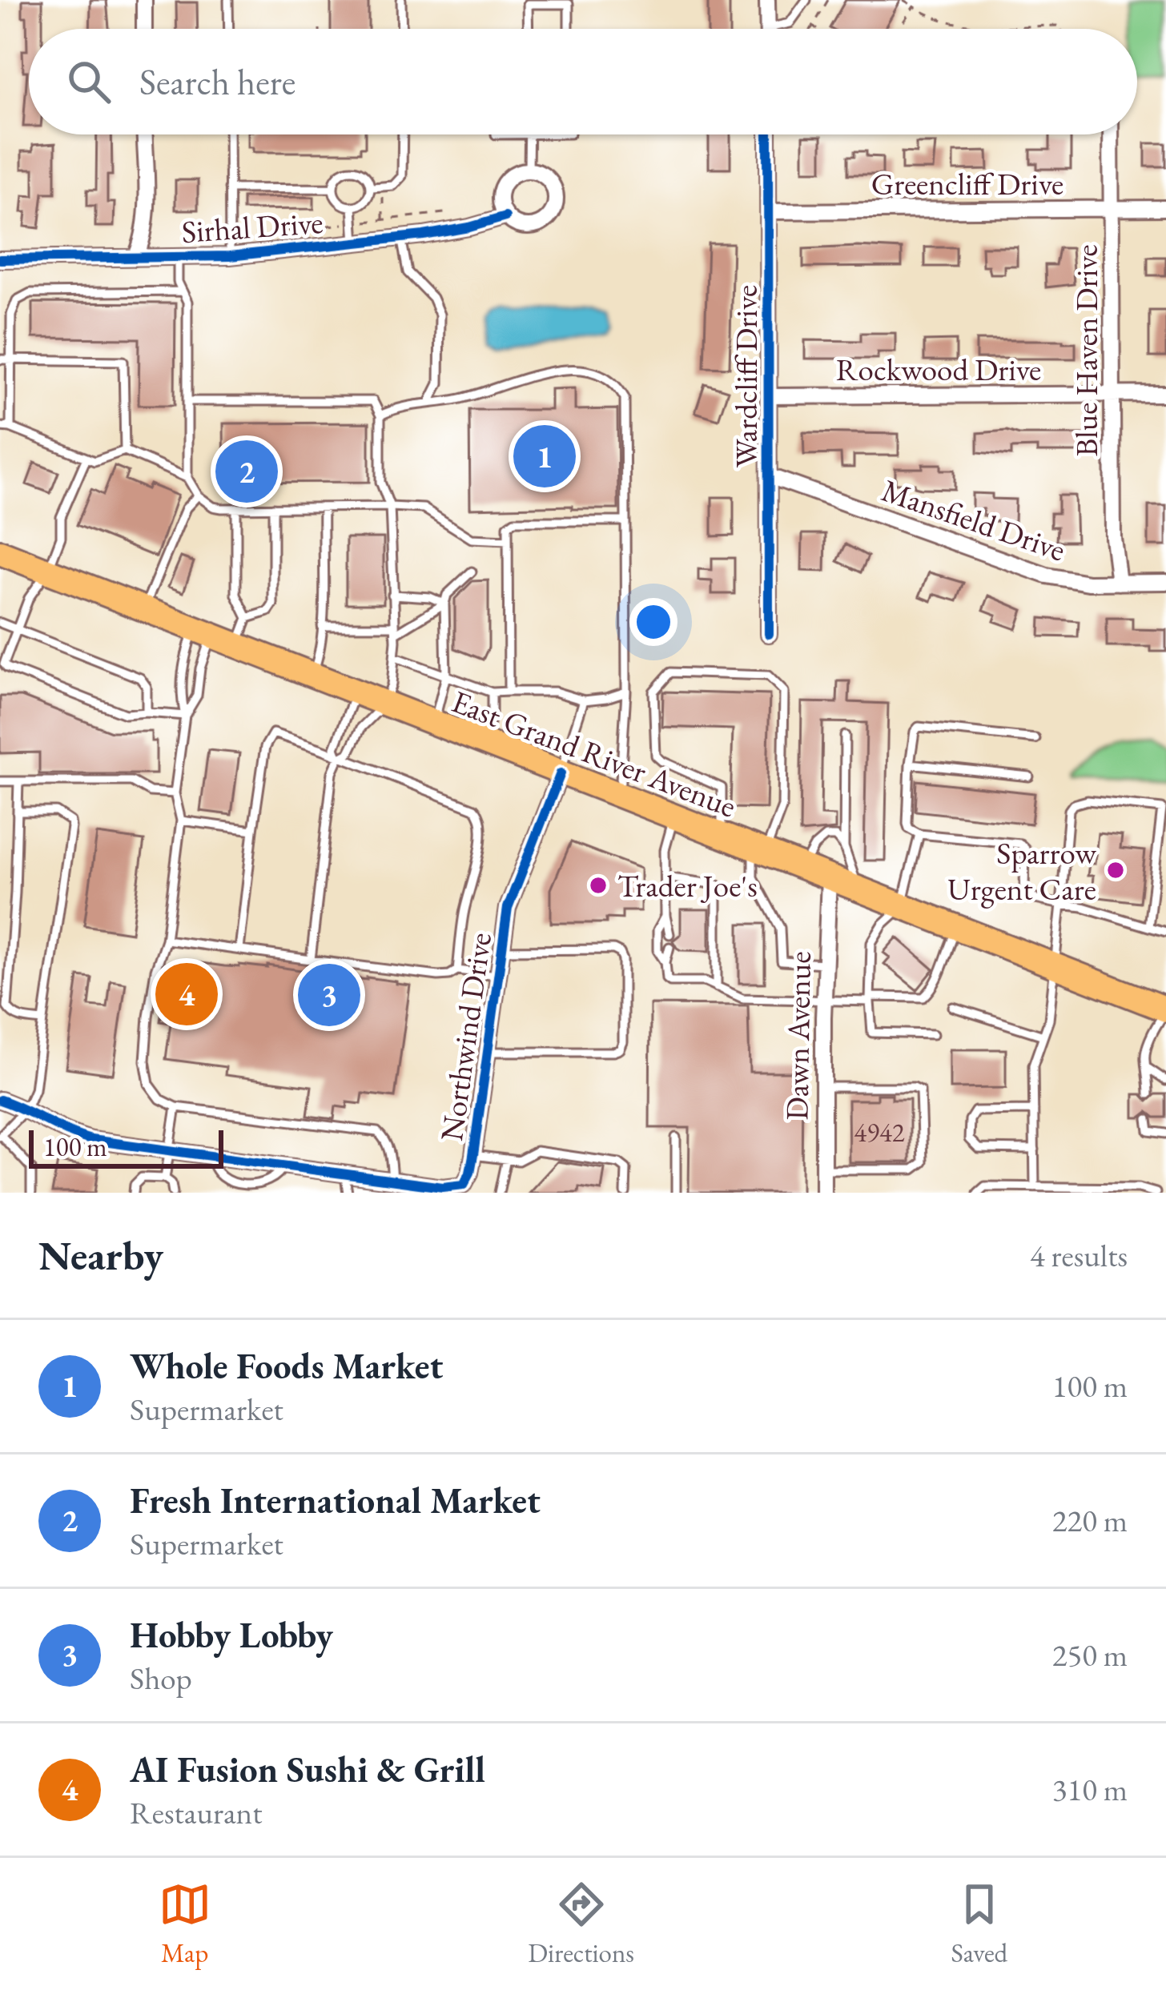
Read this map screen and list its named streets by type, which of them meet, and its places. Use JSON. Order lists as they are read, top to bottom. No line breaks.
{"streets":{"main road":["East Grand River Avenue"],"street":["Greencliff Drive","Sirhal Drive","Blue Haven Drive","Rockwood Drive","Wardcliff Drive","Mansfield Drive","Dawn Avenue","Northwind Drive"]},"crossings":[["Greencliff Drive","Blue Haven Drive"],["Greencliff Drive","Wardcliff Drive"],["Blue Haven Drive","Rockwood Drive"],["Blue Haven Drive","Mansfield Drive"],["Rockwood Drive","Wardcliff Drive"],["Wardcliff Drive","Mansfield Drive"],["East Grand River Avenue","Dawn Avenue"],["East Grand River Avenue","Northwind Drive"]],"places":["Sparrow Urgent Care","Trader Joe's"],"house_numbers":["4942"],"scale_bar":"100 m","page":{"search":"Search here","pins":["1","2","4","3"],"scale":"100 m","heading":["Nearby","4 results"],"list":[{"mark":"1","name":"Whole Foods Market","note":"Supermarket","value":"100 m"},{"mark":"2","name":"Fresh International Market","note":"Supermarket","value":"220 m"},{"mark":"3","name":"Hobby Lobby","note":"Shop","value":"250 m"},{"mark":"4","name":"AI Fusion Sushi & Grill","note":"Restaurant","value":"310 m"}],"nav":["Map","Directions","Saved"]}}
